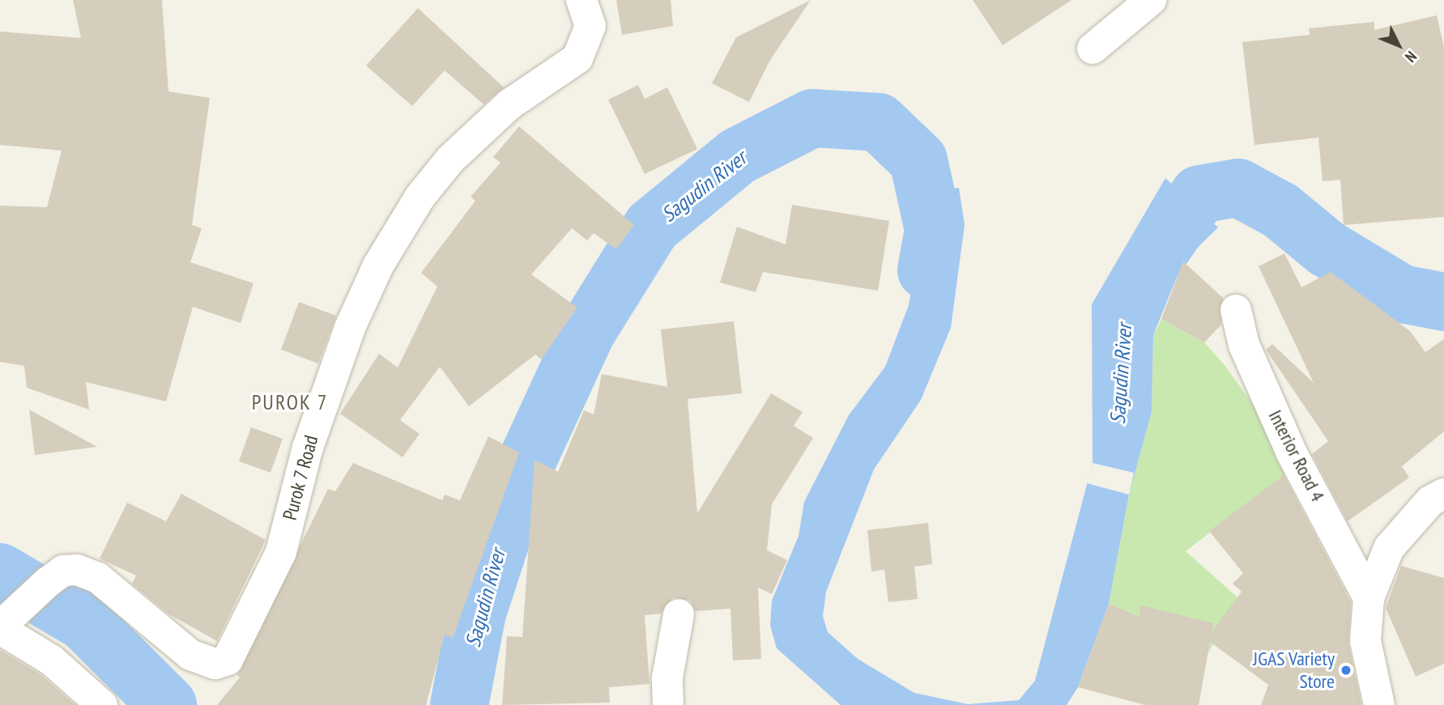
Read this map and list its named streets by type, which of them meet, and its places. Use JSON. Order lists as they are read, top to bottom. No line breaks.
{"streets":{"street":["Interior Road 4","Purok 7 Road"]},"districts":["PUROK 7"],"water":["Sagudin River"],"places":["JGAS Variety Store"],"north":"bottom right"}
